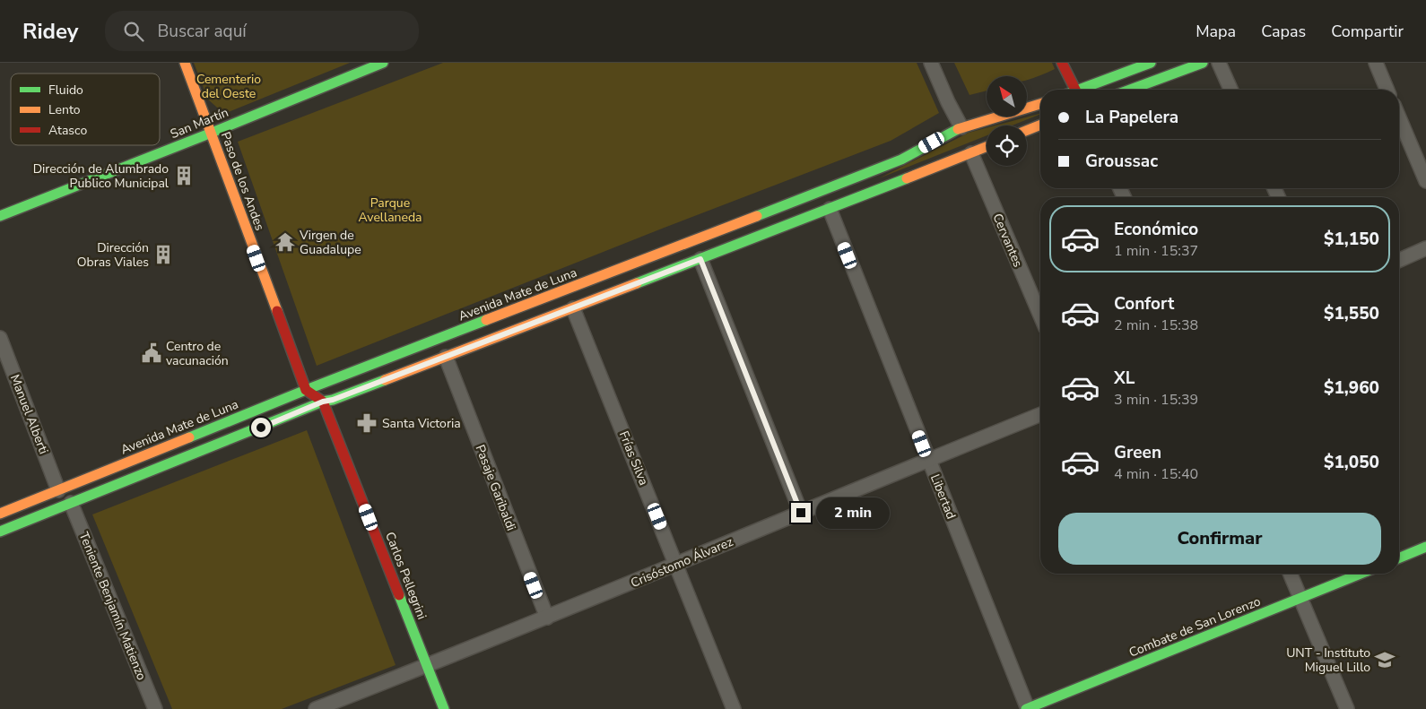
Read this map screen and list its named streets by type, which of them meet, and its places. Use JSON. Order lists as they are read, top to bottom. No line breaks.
{"streets":{"main road":["San Martín","Paso de los Andes","Avenida Mate de Luna","Carlos Pellegrini","Combate de San Lorenzo"],"street":["Cervantes","Manuel Alberti","Frías Silva","Pasaje Garibaldi","Libertad","Crisóstomo Álvarez","Teniente Benjamín Matienzo"]},"crossings":[["San Martín","Paso de los Andes"],["Paso de los Andes","Avenida Mate de Luna"],["Avenida Mate de Luna","Manuel Alberti"],["Frías Silva","Crisóstomo Álvarez"],["Pasaje Garibaldi","Crisóstomo Álvarez"],["Libertad","Crisóstomo Álvarez"],["Libertad","Combate de San Lorenzo"],["Crisóstomo Álvarez","Carlos Pellegrini"]],"parks":["Cementerio del Oeste","Parque Avellaneda"],"places":{"building":["Dirección de Alumbrado Publico Municipal","Dirección Obras Viales"],"temple":["Virgen de Guadalupe"],"public building":["Centro de vacunación"],"pharmacy":["Santa Victoria"],"school or university":["UNT - Instituto Miguel Lillo"]},"legend":["Fluido","Lento","Atasco"],"north":"top left","page":{"header":"Ridey","search":"Buscar aquí","nav":["Mapa","Capas","Compartir"],"banner":["La Papelera","Groussac"],"list":[{"name":"Económico","note":"1 min · 15:37","value":"$1,150"},{"name":"Confort","note":"2 min · 15:38","value":"$1,550"},{"name":"XL","note":"3 min · 15:39","value":"$1,960"},{"name":"Green","note":"4 min · 15:40","value":"$1,050"}],"bubble":"2 min","buttons":"Confirmar"}}
